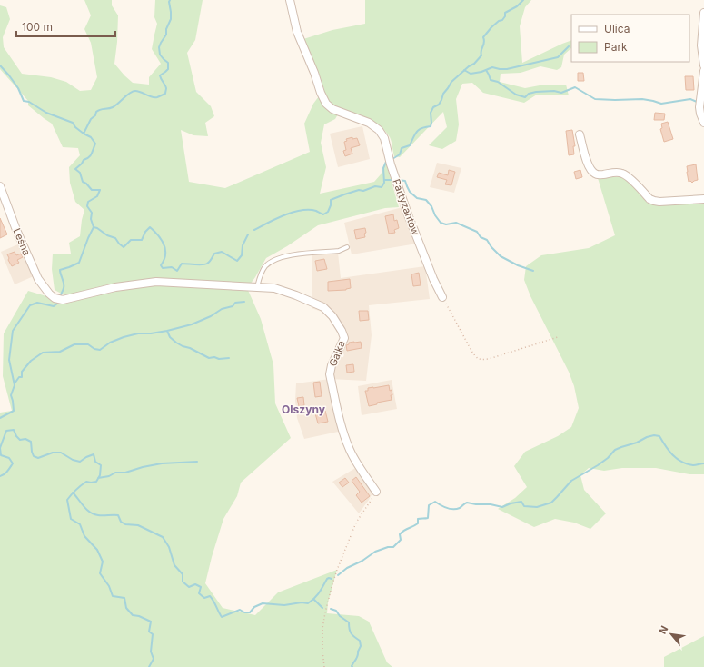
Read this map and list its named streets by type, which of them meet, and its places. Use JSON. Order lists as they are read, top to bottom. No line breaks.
{"streets":{"street":["Partyzantów","Leśna","Gajka"]},"crossings":[["Leśna","Gajka"]],"districts":["Olszyny"],"legend":["Ulica","Park"],"scale_bar":"100 m","north":"top left"}
